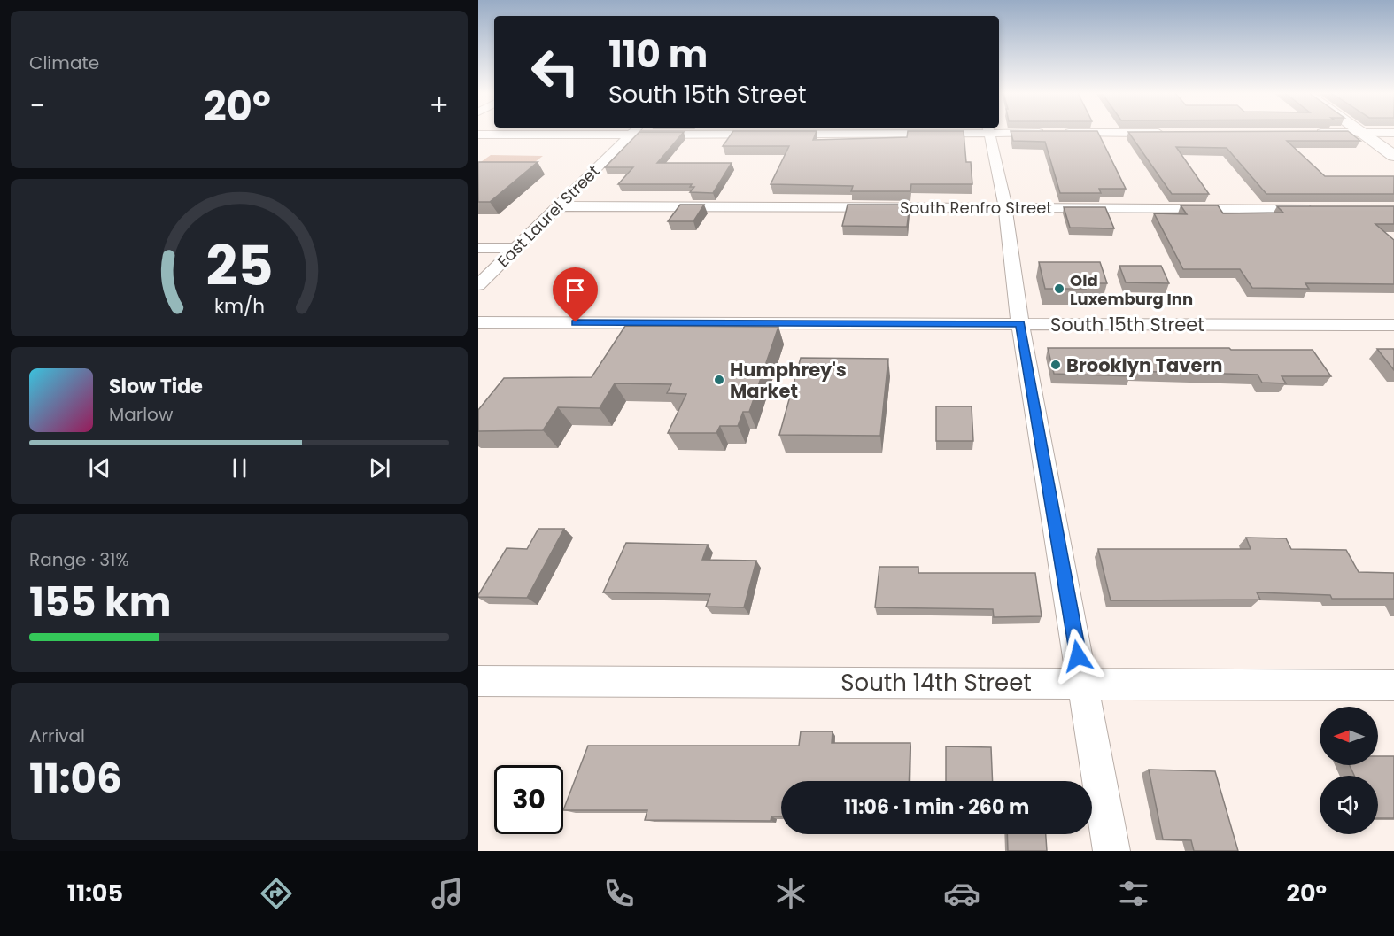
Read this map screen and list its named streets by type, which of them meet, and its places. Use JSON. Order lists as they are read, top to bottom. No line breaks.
{"streets":{"street":["South Renfro Street","East Laurel Street","South 15th Street","South 14th Street"]},"crossings":[["South Renfro Street","East Laurel Street"]],"places":["Old Luxemburg Inn","Brooklyn Tavern","Humphrey's Market"],"north":"left","page":{"tile":["Climate",["Range · 31%","155 km"],["Arrival","11:06"]],"turn":["110 m","South 15th Street"],"heat":["−","20°","+"],"song":["Slow Tide","Marlow"],"limit":"30","trip":"11:06 · 1 min · 260 m","tabs":["11:05","20°"],"gauge":["25","km/h"]}}
